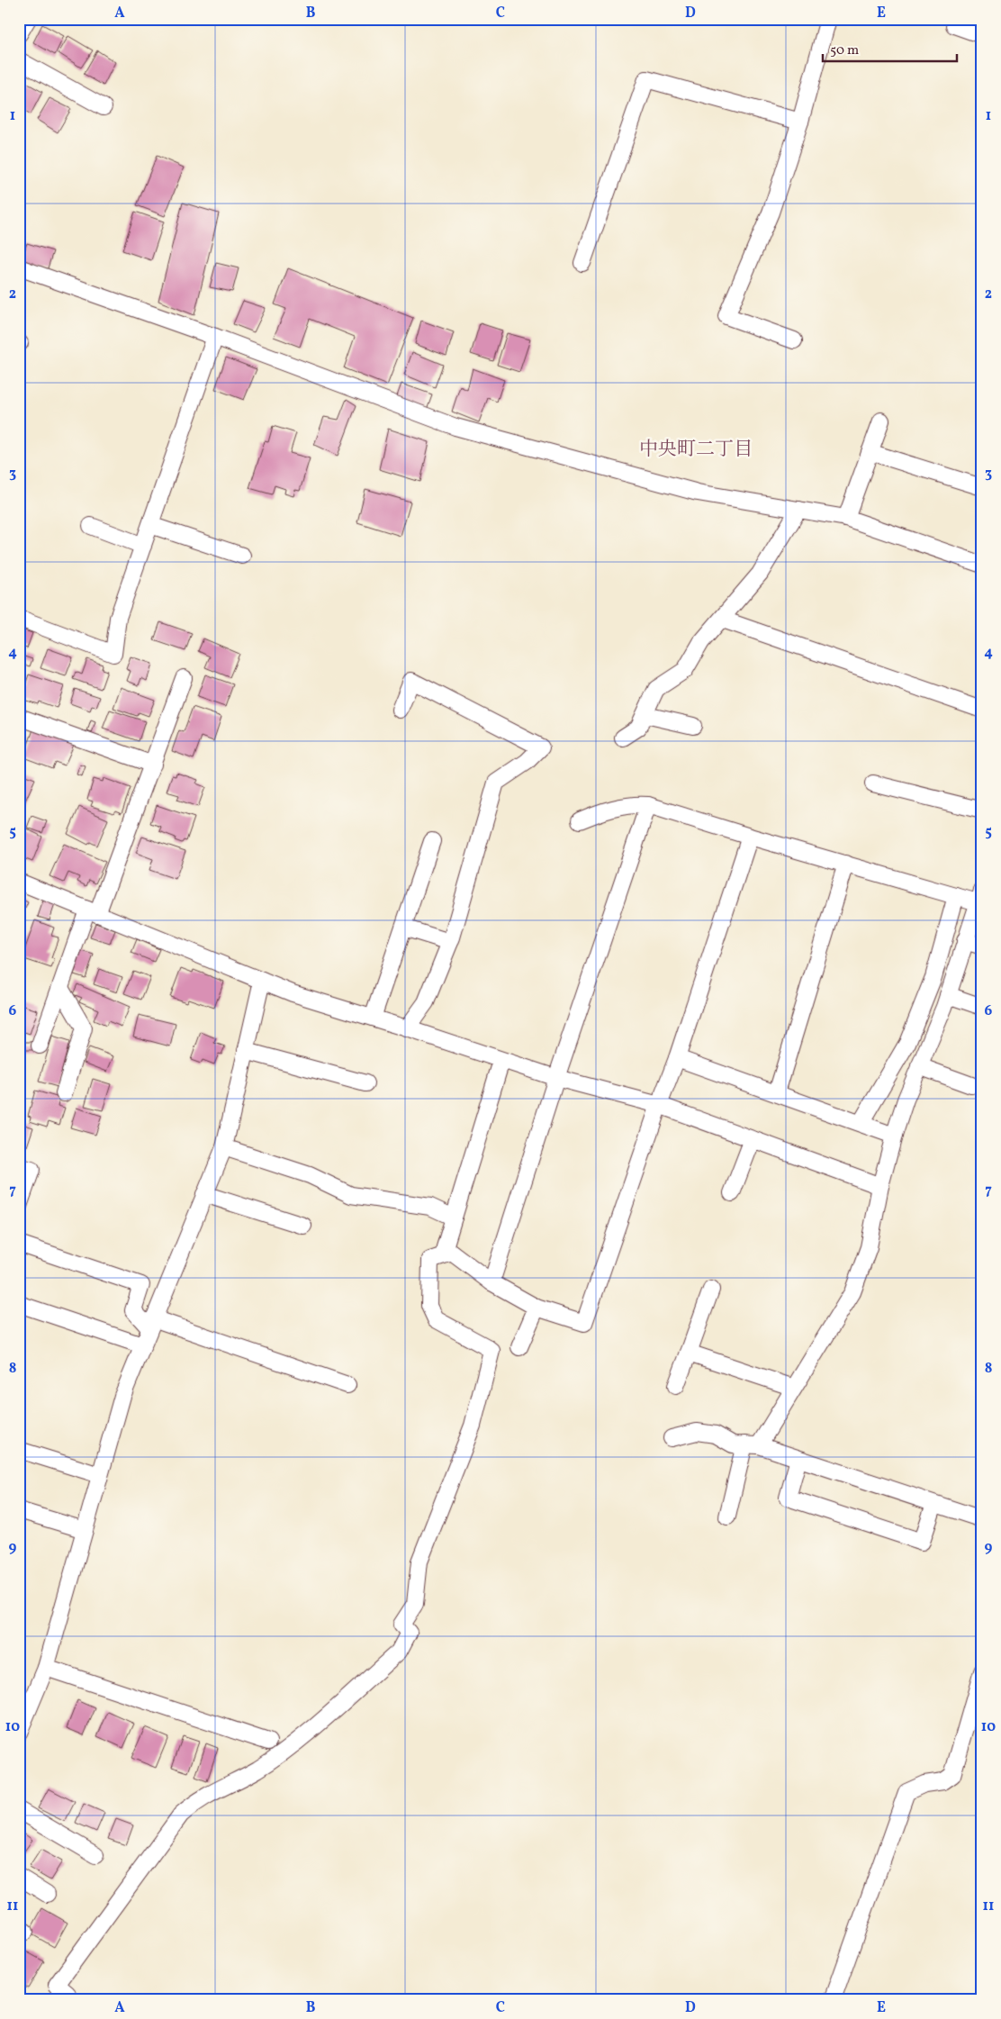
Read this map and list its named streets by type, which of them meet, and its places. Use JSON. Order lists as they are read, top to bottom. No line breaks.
{"districts":["中央町二丁目"],"scale_bar":"50 m","grid":{"columns":["A","B","C","D","E"],"rows":["1","2","3","4","5","6","7","8","9","10","11"]}}
